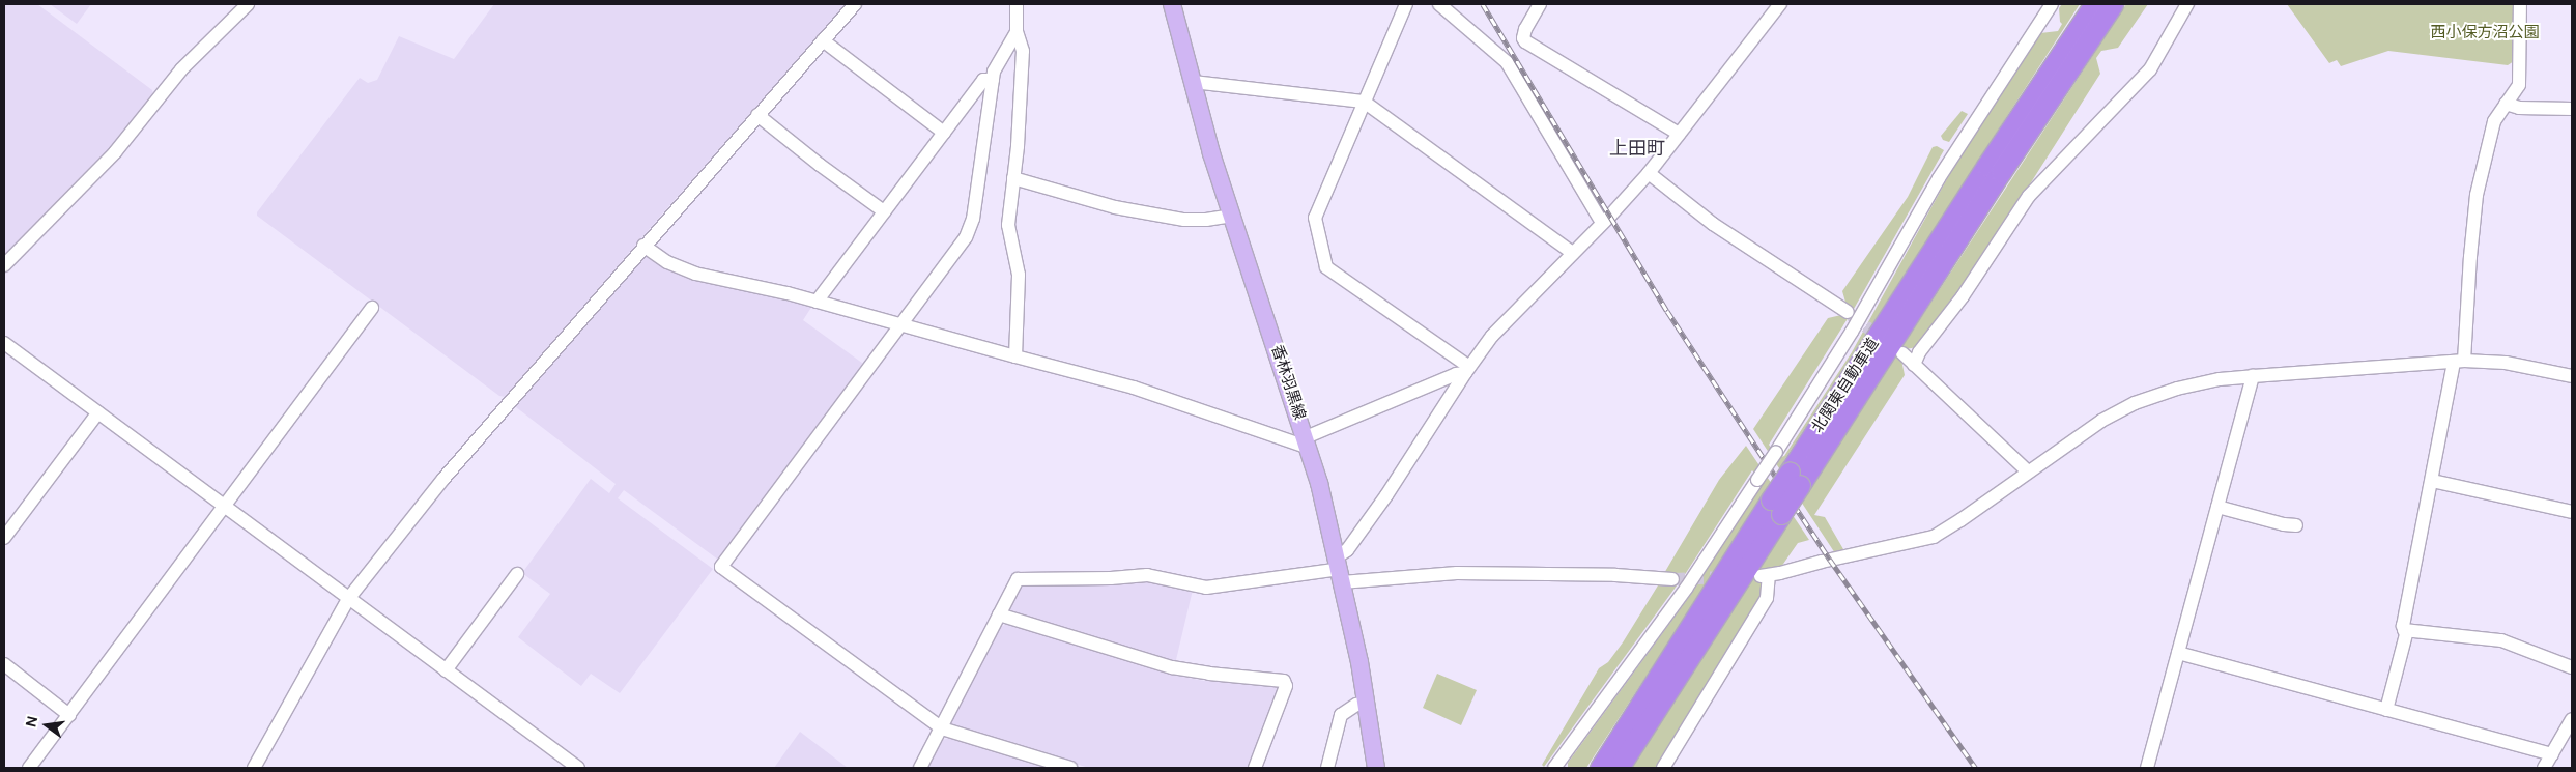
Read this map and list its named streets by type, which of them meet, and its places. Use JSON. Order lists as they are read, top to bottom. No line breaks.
{"streets":{"highway":["北関東自動車道"],"main road":["香林羽黒線"]},"districts":["上田町"],"parks":["西小保方沼公園"],"north":"left"}
